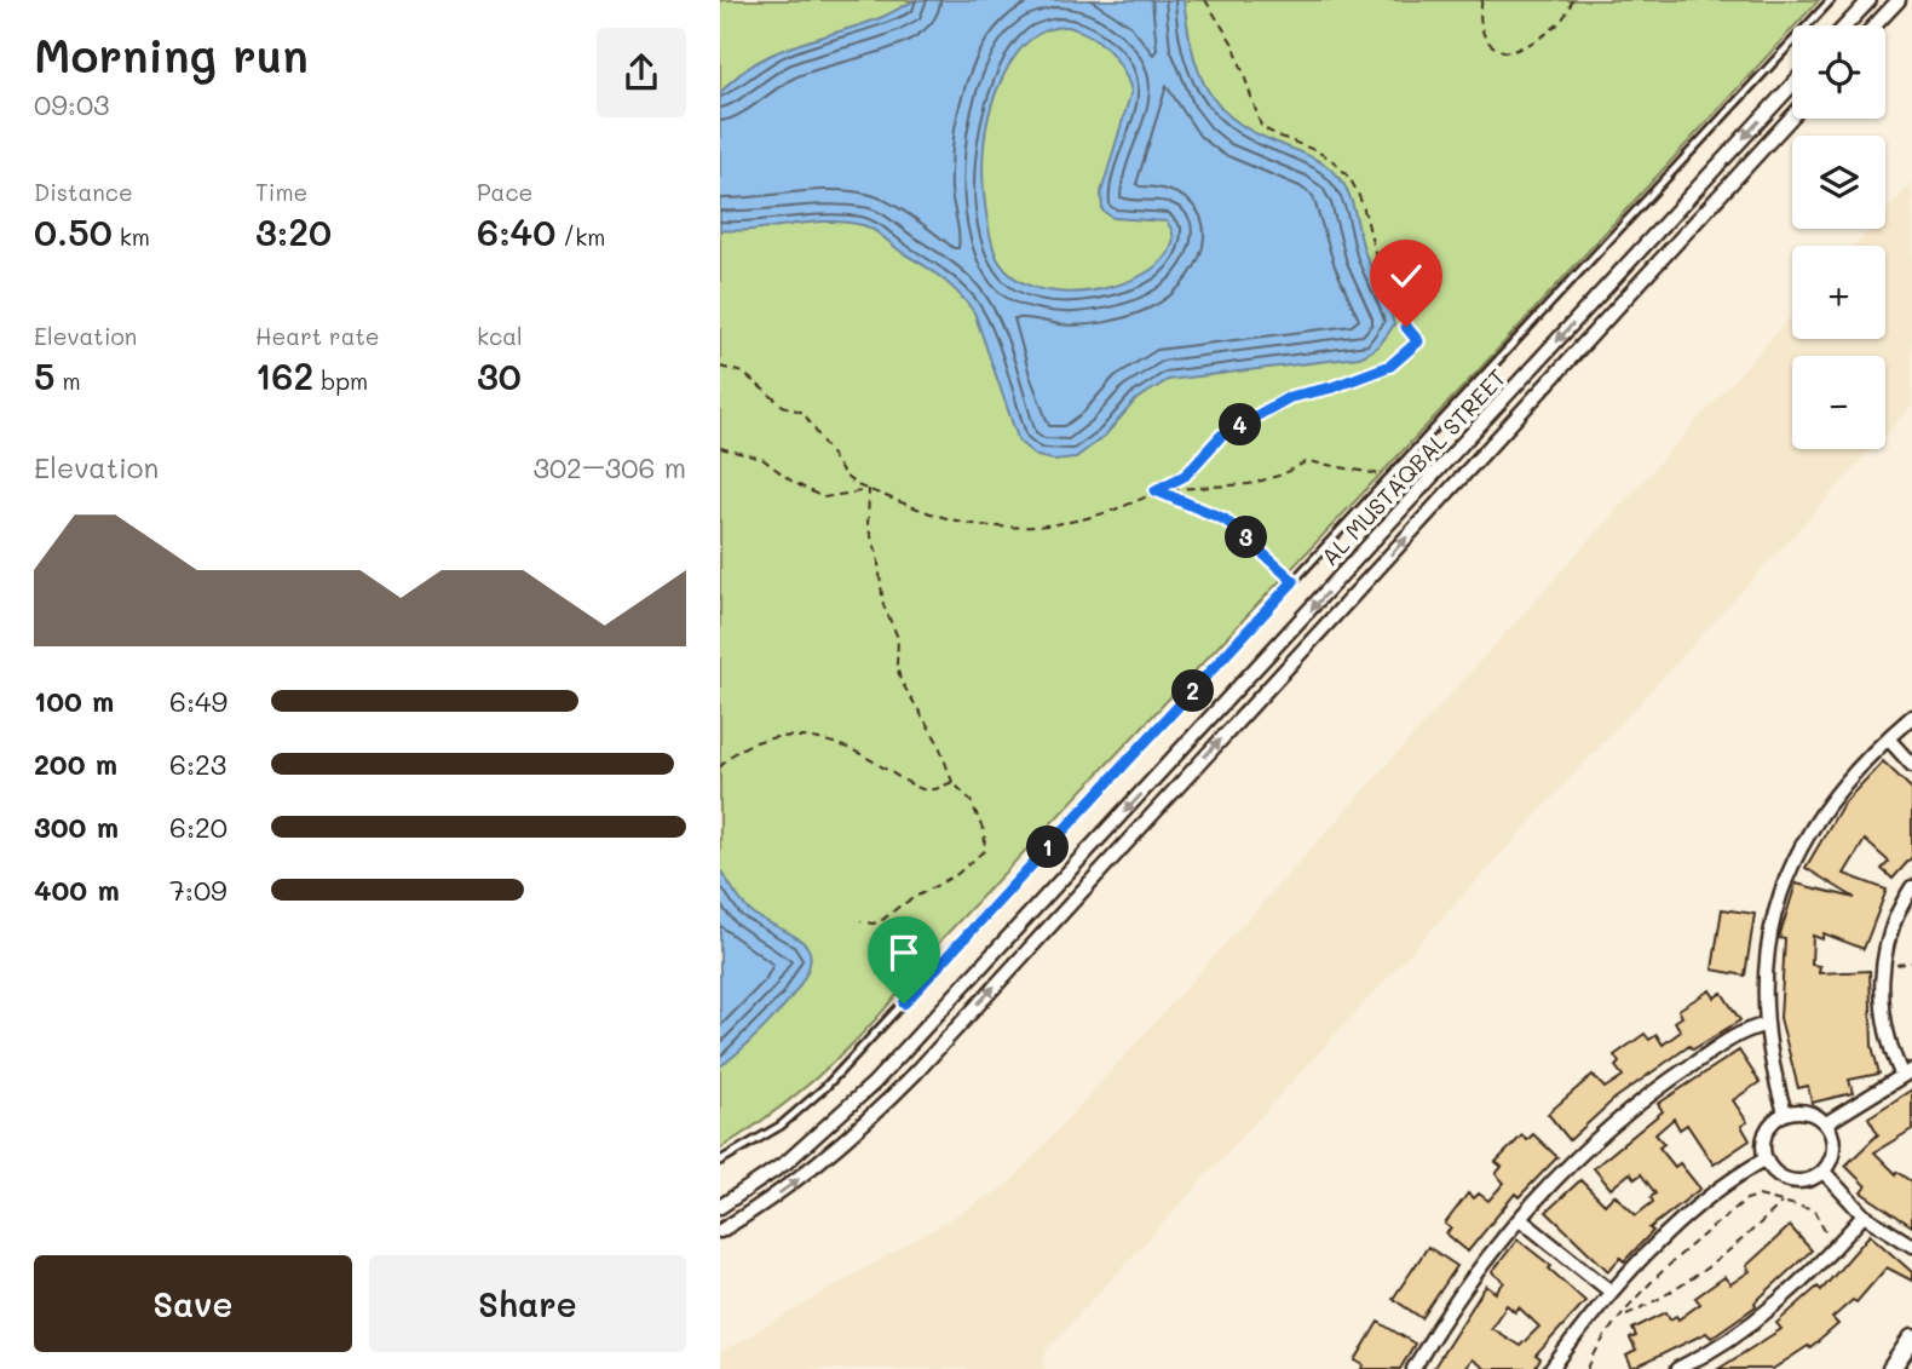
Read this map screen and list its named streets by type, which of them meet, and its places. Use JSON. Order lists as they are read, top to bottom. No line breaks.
{"streets":{"street":["AL MUSTAQBAL STREET"]},"page":{"heading":["Morning run","09:03"],"map_buttons":["+","−"],"stats":[["Distance","0.50 km"],["Time","3:20"],["Pace","6:40 /km"],["Elevation","5 m"],["Heart rate","162 bpm"],["kcal","30"]],"pins":["4","3","2","1"],"chart":["Elevation","302–306 m"],"list":[{"name":"100 m","note":"6:49"},{"name":"200 m","note":"6:23"},{"name":"300 m","note":"6:20"},{"name":"400 m","note":"7:09"}],"buttons":["Save","Share"]}}
